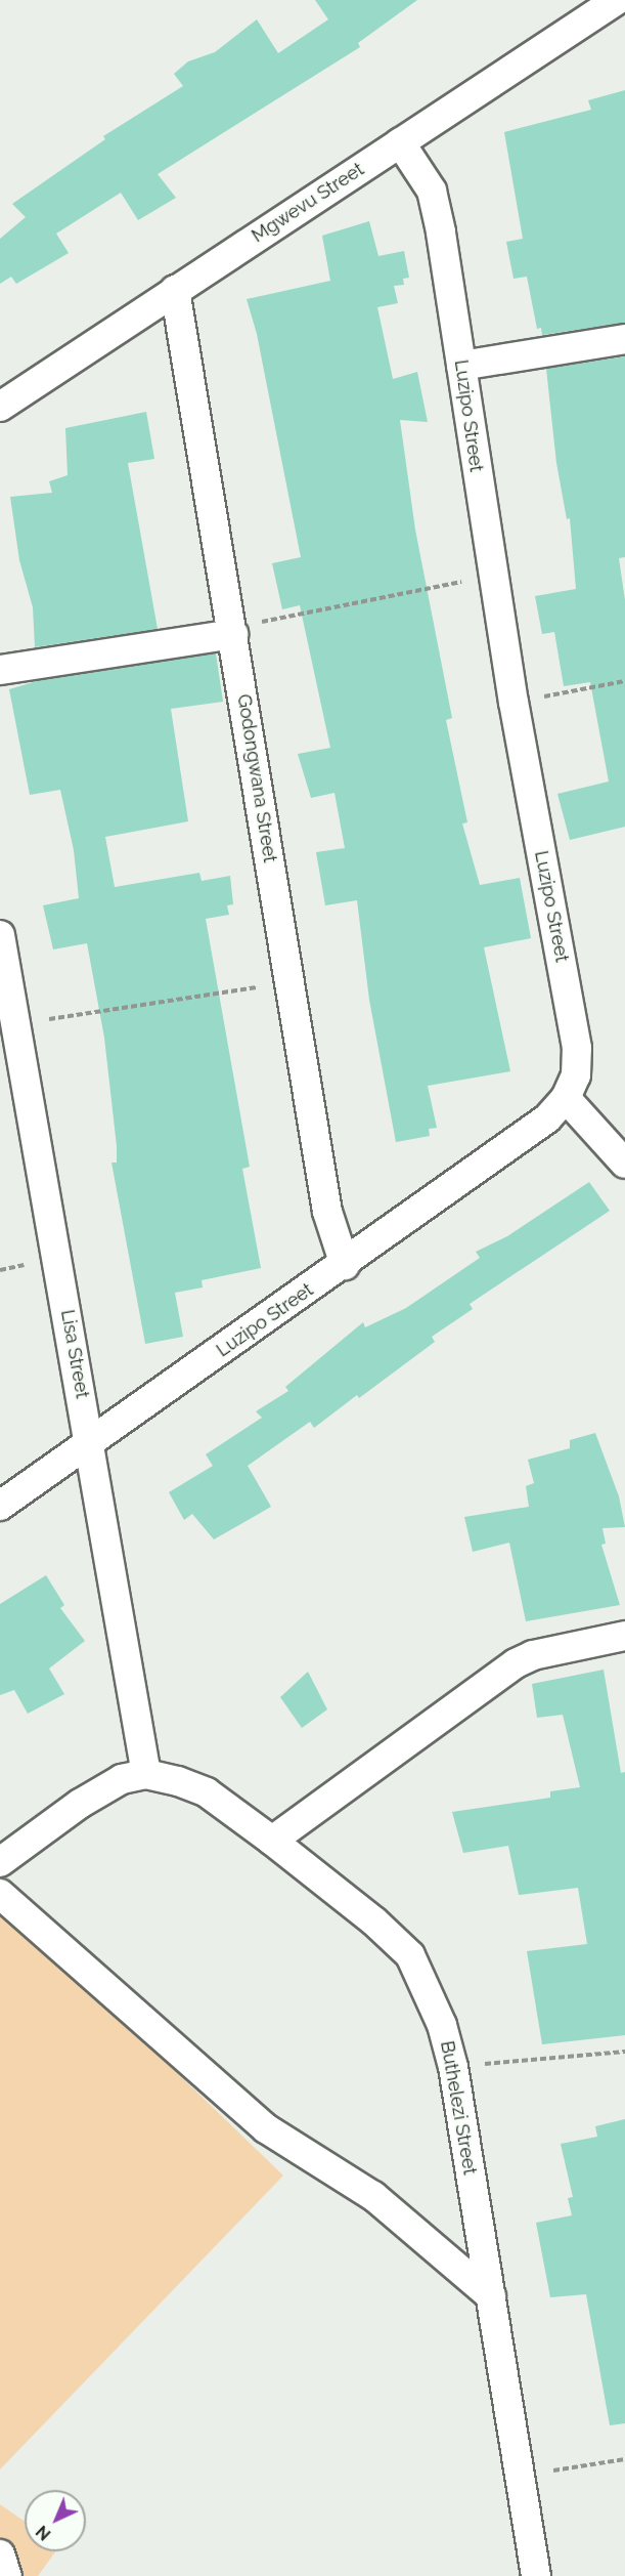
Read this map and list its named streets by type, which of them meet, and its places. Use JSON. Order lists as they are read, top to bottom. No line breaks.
{"streets":{"street":["Mgwevu Street","Luzipo Street","Godongwana Street","Lisa Street","Buthelezi Street"]},"crossings":[["Mgwevu Street","Luzipo Street"],["Mgwevu Street","Godongwana Street"],["Luzipo Street","Godongwana Street"],["Luzipo Street","Lisa Street"],["Lisa Street","Buthelezi Street"]],"north":"bottom left"}
